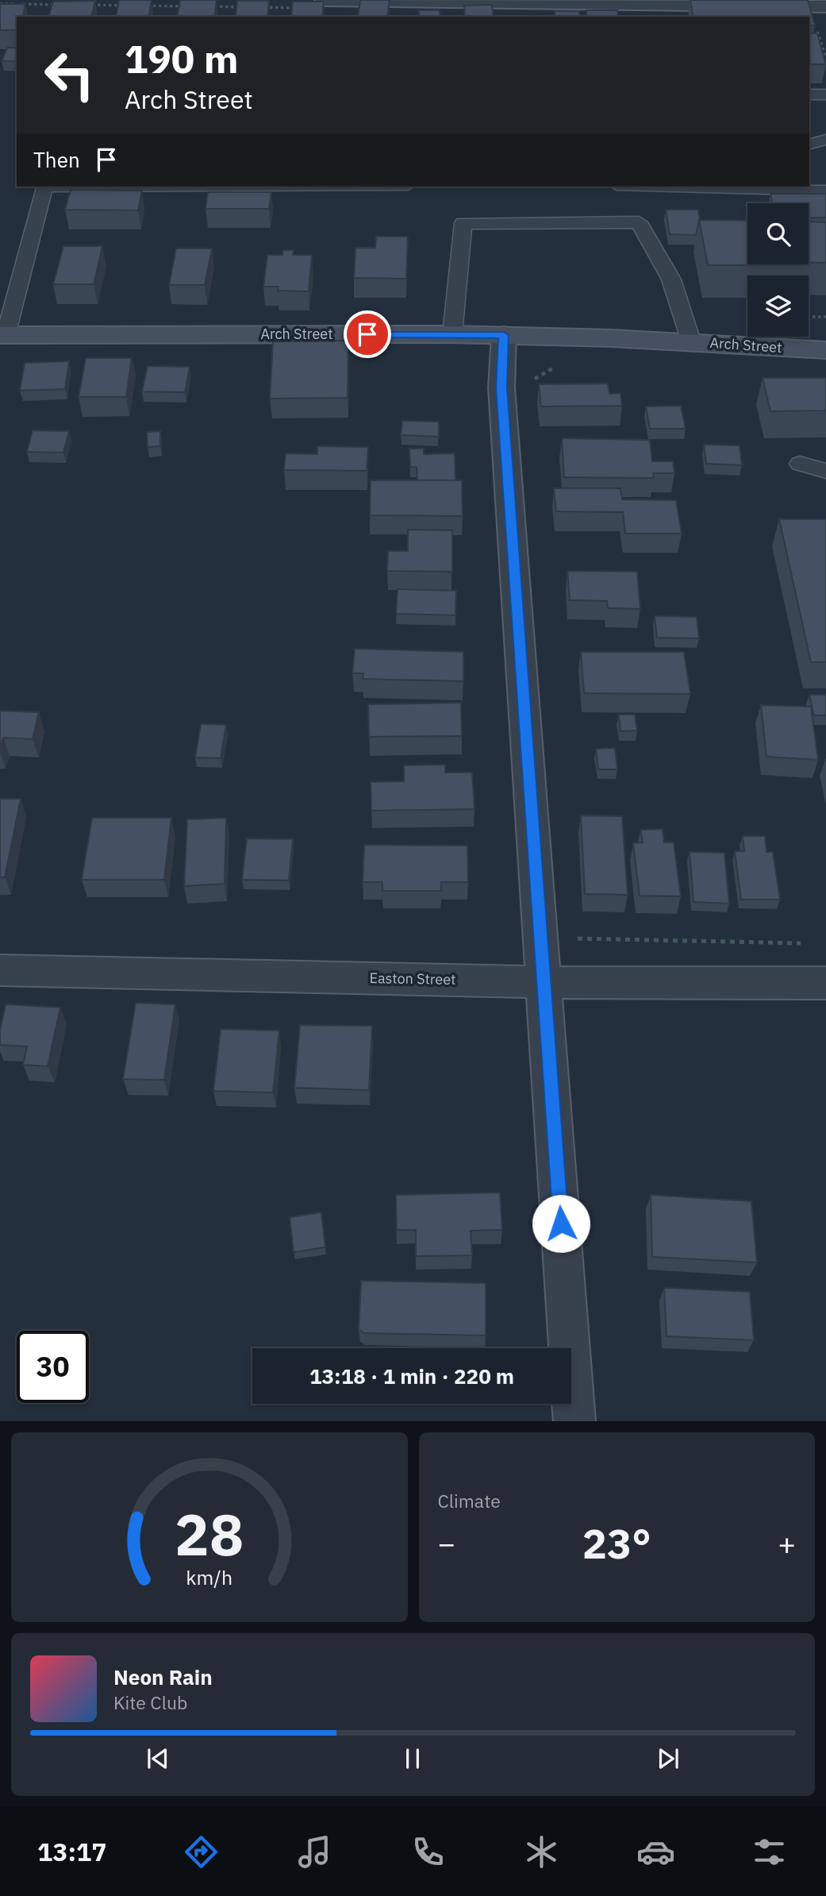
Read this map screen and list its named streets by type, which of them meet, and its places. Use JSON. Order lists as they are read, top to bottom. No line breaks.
{"streets":{"main road":["Arch Street"],"street":["Easton Street"]},"page":{"turn":["190 m","Arch Street"],"then":"Then","limit":"30","trip":"13:18 · 1 min · 220 m","tile":"Climate","heat":["−","23°","+"],"song":["Neon Rain","Kite Club"],"tabs":"13:17","gauge":["28","km/h"]}}
